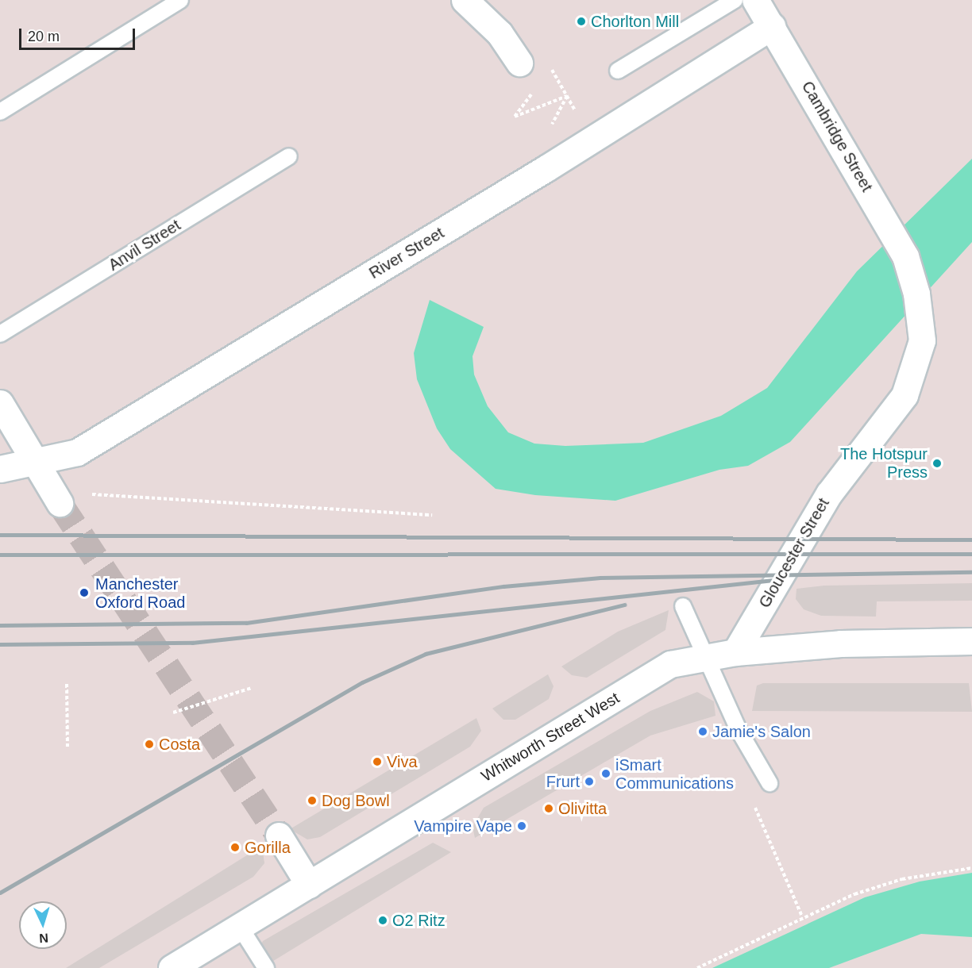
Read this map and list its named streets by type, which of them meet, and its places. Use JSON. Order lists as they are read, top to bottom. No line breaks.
{"streets":{"street":["Cambridge Street","River Street","Gloucester Street","Whitworth Street West"],"lane":["Anvil Street"]},"crossings":[["Cambridge Street","River Street"],["Cambridge Street","Gloucester Street"],["Gloucester Street","Whitworth Street West"]],"places":["Chorlton Mill","The Hotspur Press","Manchester Oxford Road","Jamie's Salon","Costa","Viva","iSmart Communications","Frurt","Dog Bowl","Olivitta","Vampire Vape","Gorilla","O2 Ritz"],"scale_bar":"20 m","north":"bottom"}
